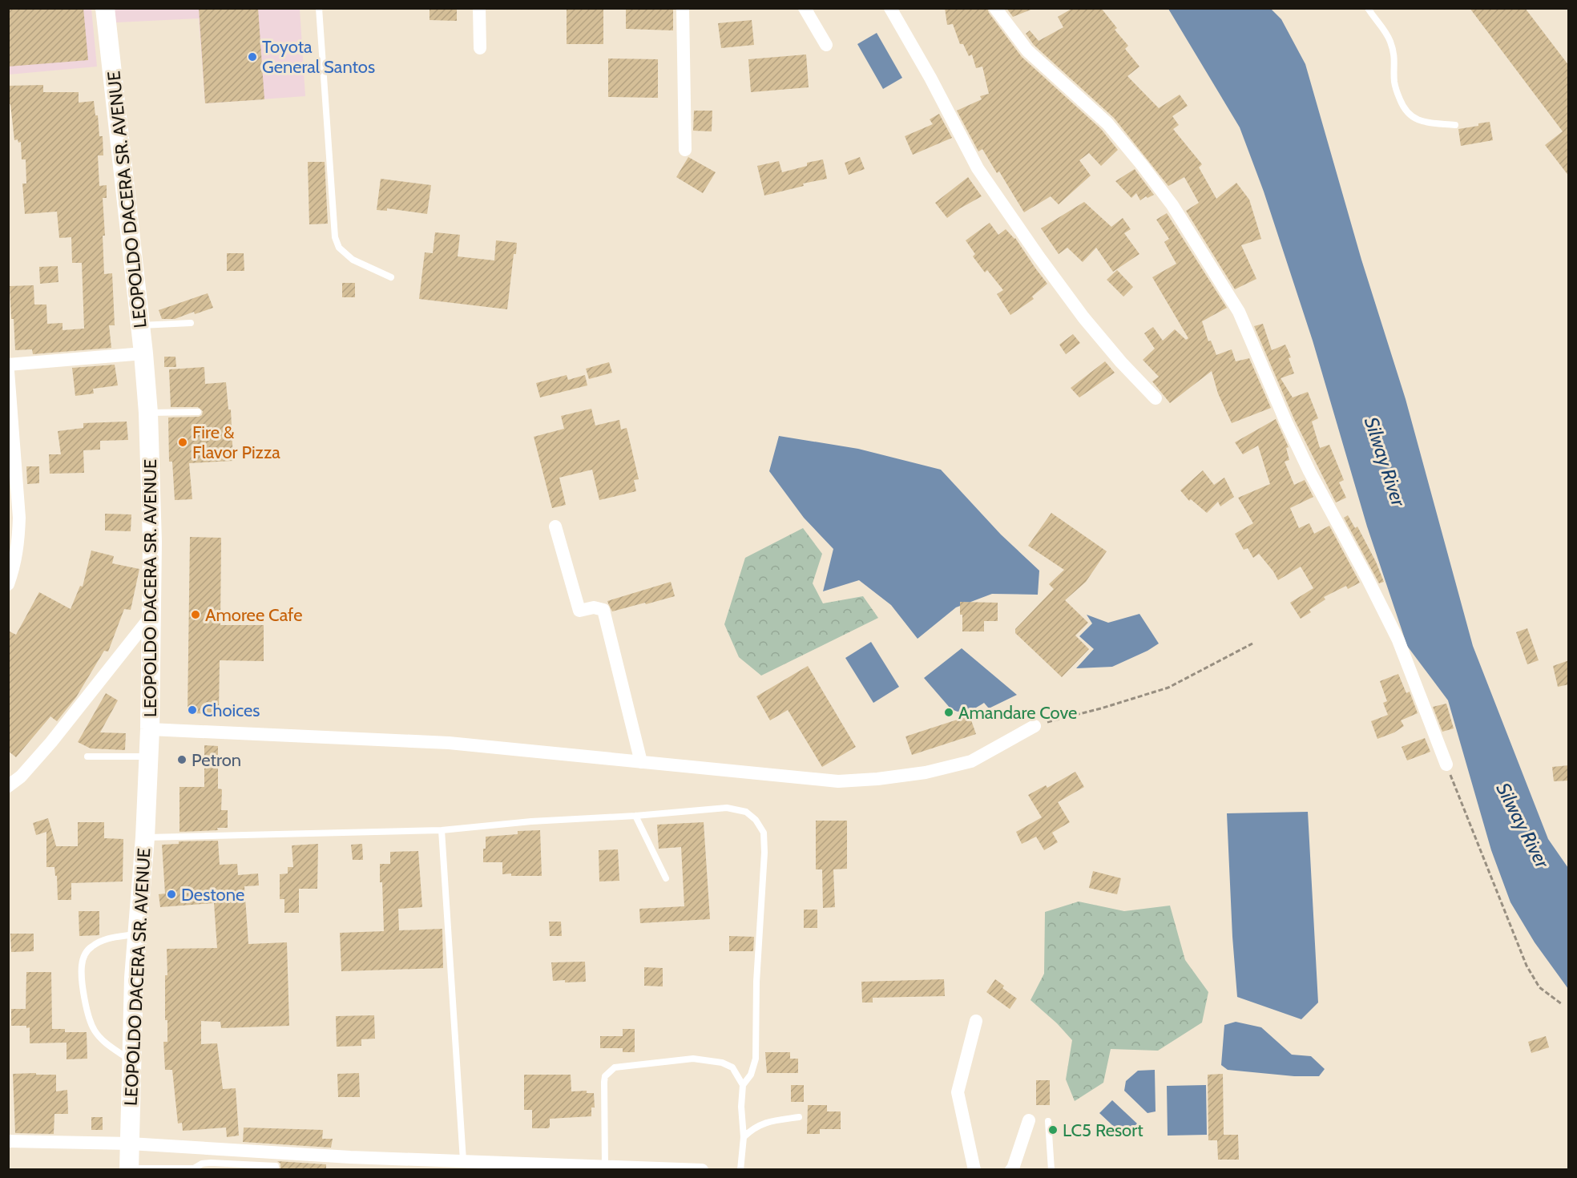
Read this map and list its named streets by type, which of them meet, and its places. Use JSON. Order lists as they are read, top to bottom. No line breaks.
{"streets":{"main road":["LEOPOLDO DACERA SR. AVENUE"]},"water":["Silway River"],"places":["Toyota General Santos","Fire & Flavor Pizza","Amoree Cafe","Choices","Amandare Cove","Petron","Destone","LC5 Resort"]}
